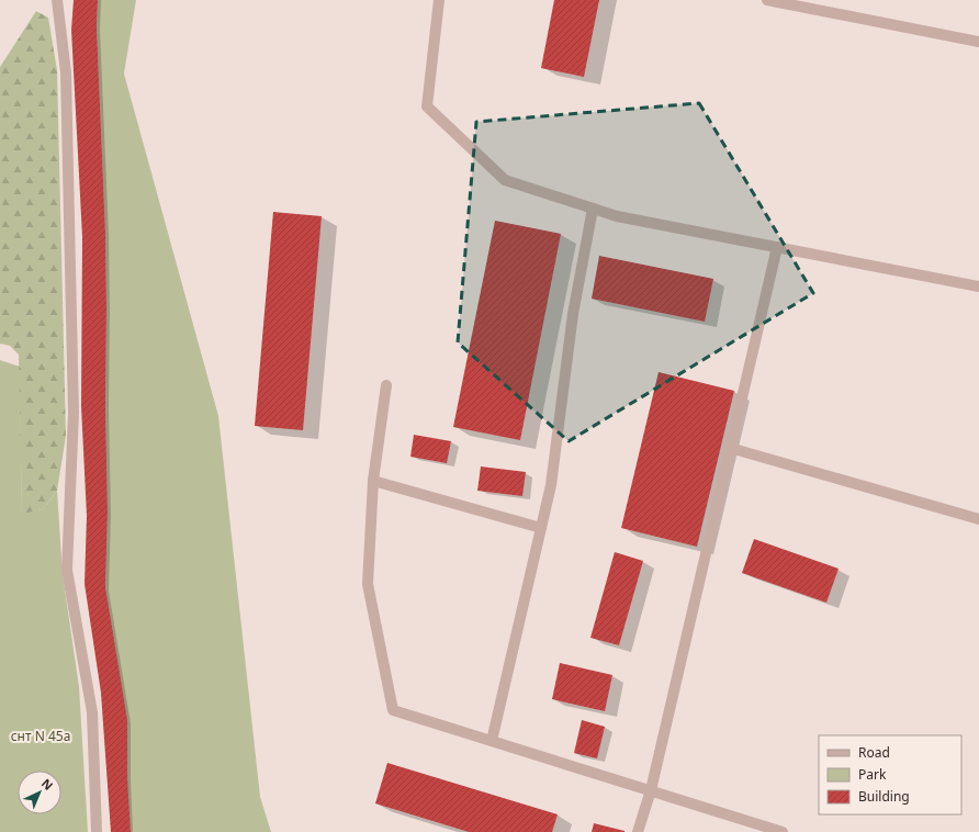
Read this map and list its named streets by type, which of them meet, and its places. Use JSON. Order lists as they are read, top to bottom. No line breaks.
{"parks":["снт N 45а"],"legend":["Road","Park","Building"],"north":"top right"}
